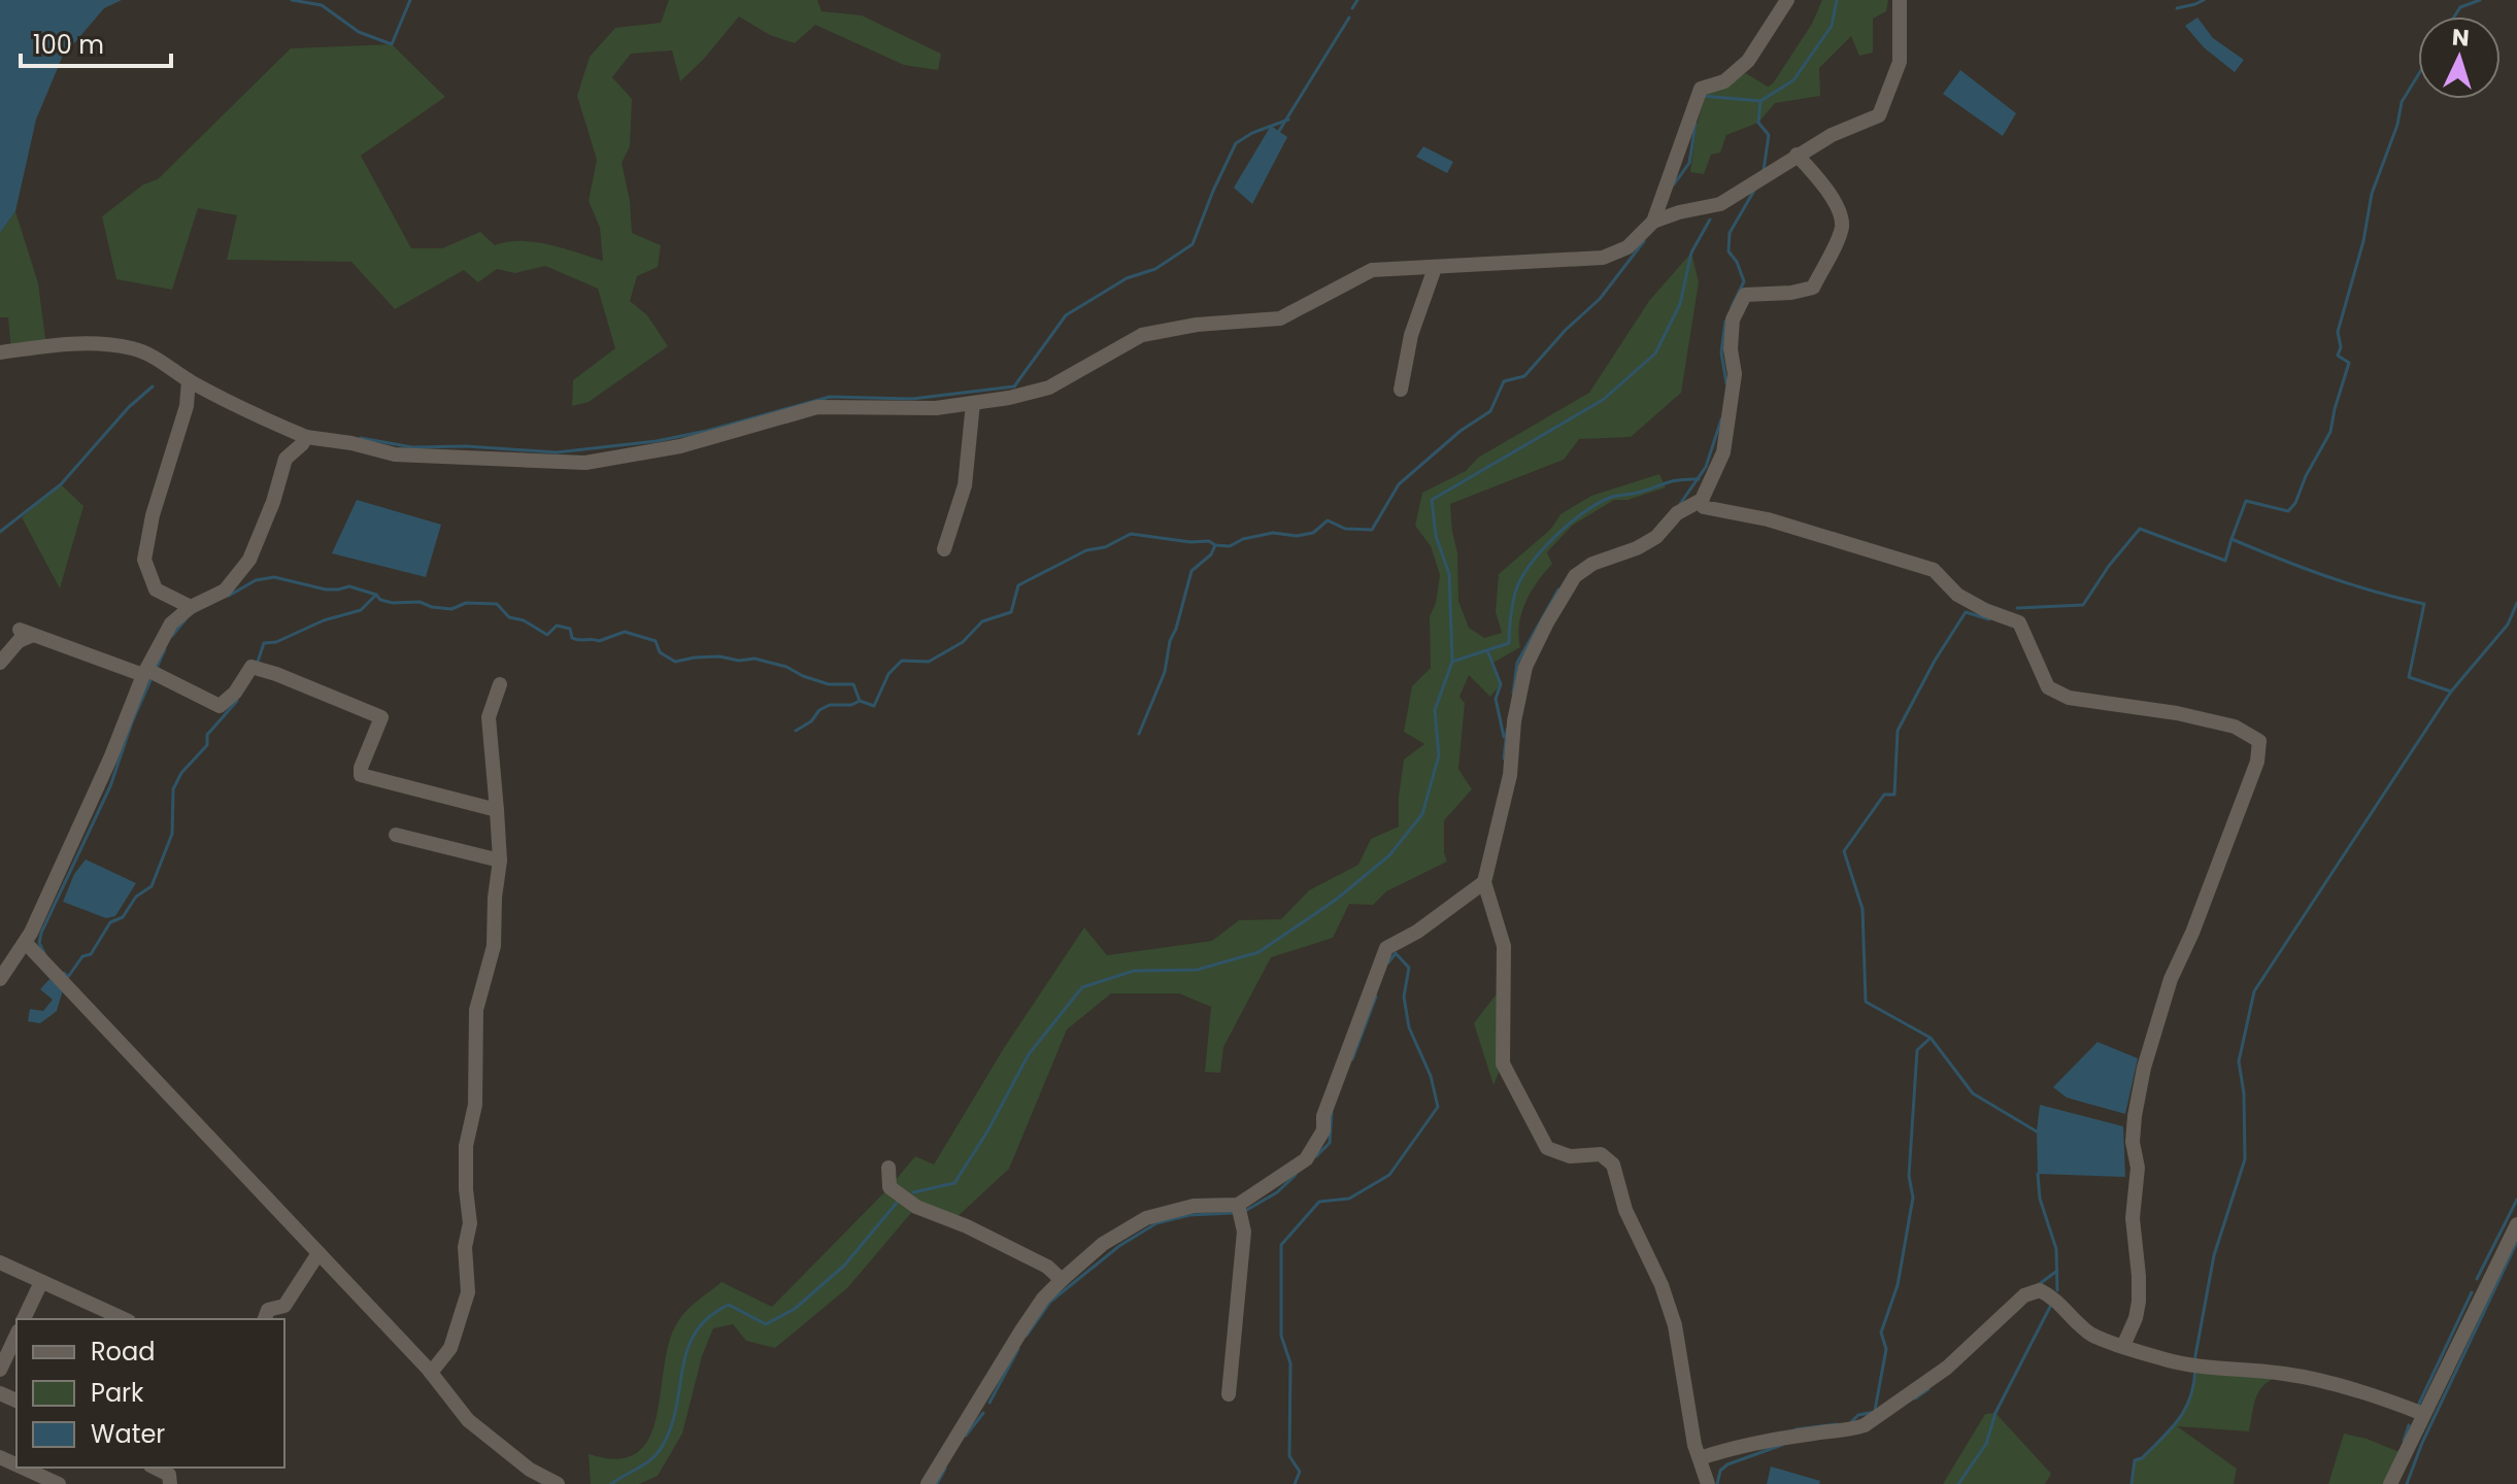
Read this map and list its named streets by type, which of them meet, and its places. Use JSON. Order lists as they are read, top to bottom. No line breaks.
{"legend":["Road","Park","Water"],"scale_bar":"100 m","north":"top"}
